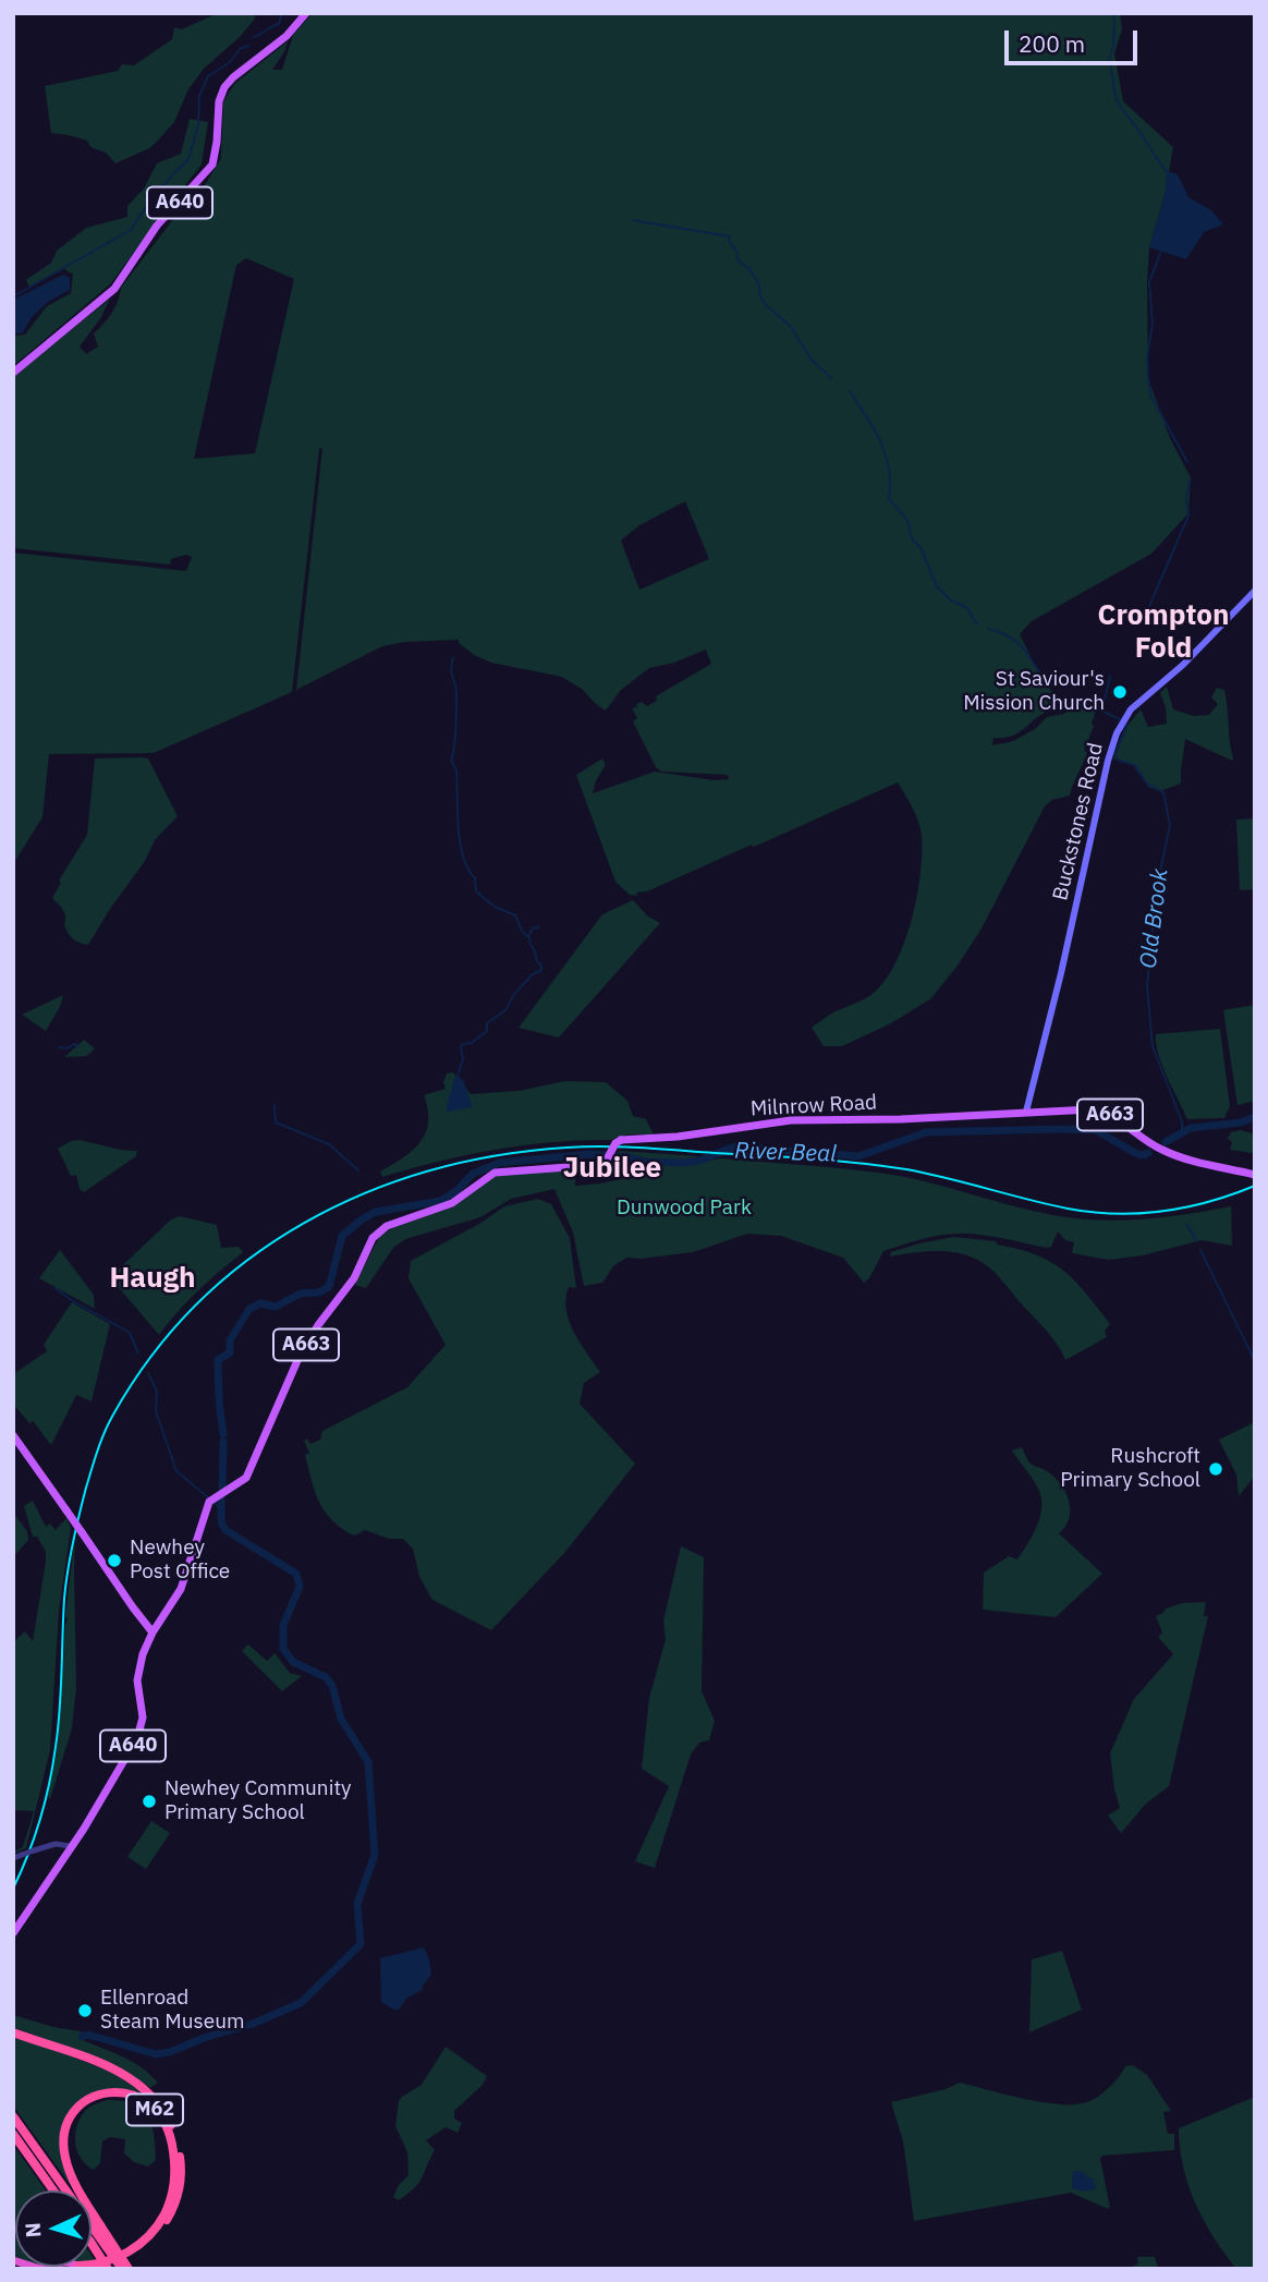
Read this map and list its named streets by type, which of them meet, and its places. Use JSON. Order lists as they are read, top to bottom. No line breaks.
{"streets":{"highway":["M62"],"main road":["A640","Buckstones Road","Milnrow Road","A663"]},"crossings":[["A640","Milnrow Road"],["Buckstones Road","Milnrow Road"]],"districts":["Crompton Fold","Jubilee","Haugh"],"water":["Old Brook","River Beal"],"parks":["Dunwood Park"],"places":["St Saviour's Mission Church","Rushcroft Primary School","Newhey Post Office","Newhey Community Primary School","Ellenroad Steam Museum"],"scale_bar":"200 m","north":"left"}
